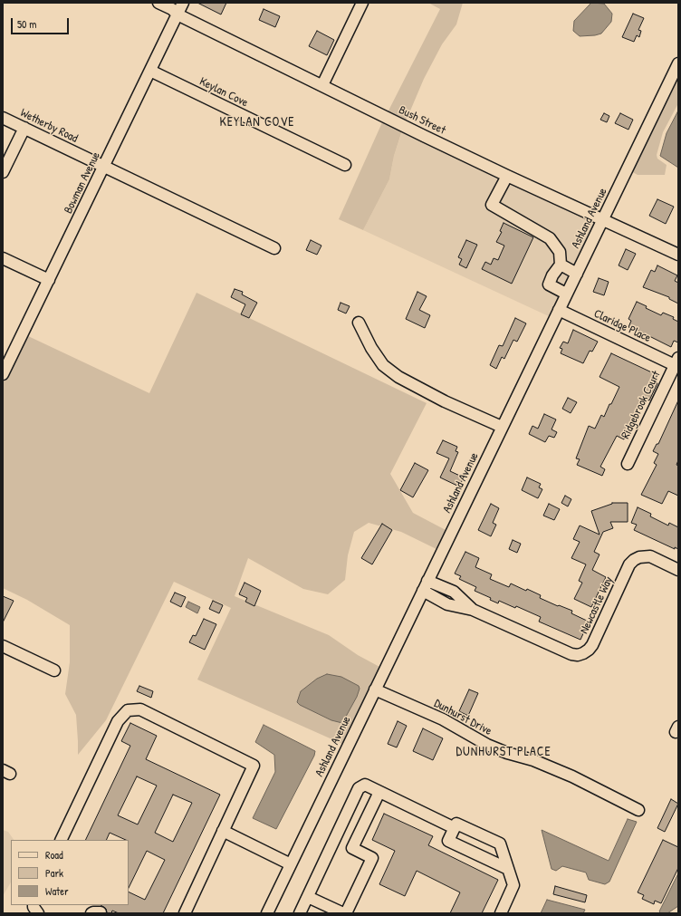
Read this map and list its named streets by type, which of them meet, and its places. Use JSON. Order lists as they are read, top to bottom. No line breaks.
{"streets":{"street":["Keylan Cove","Bush Street","Wetherby Road","Bowman Avenue","Ashland Avenue","Claridge Place","Ridgebrook Court","Newcastle Way","Dunhurst Drive"]},"crossings":[["Keylan Cove","Bowman Avenue"],["Bush Street","Bowman Avenue"],["Bush Street","Ashland Avenue"],["Wetherby Road","Bowman Avenue"],["Ashland Avenue","Claridge Place"],["Ashland Avenue","Newcastle Way"],["Ashland Avenue","Dunhurst Drive"],["Claridge Place","Ridgebrook Court"]],"districts":["KEYLAN COVE","DUNHURST PLACE"],"legend":["Road","Park","Water"],"scale_bar":"50 m"}
